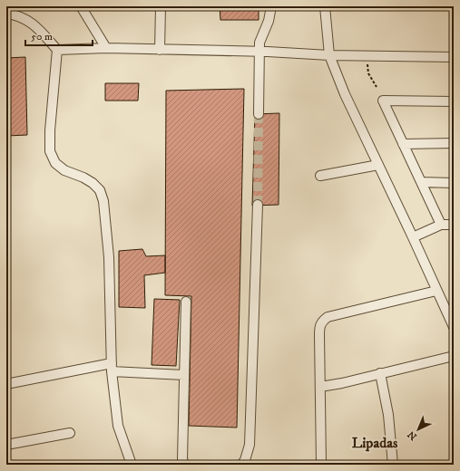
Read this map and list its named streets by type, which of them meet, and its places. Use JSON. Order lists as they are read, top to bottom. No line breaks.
{"districts":["Lipadas"],"scale_bar":"50 m","north":"bottom left"}
